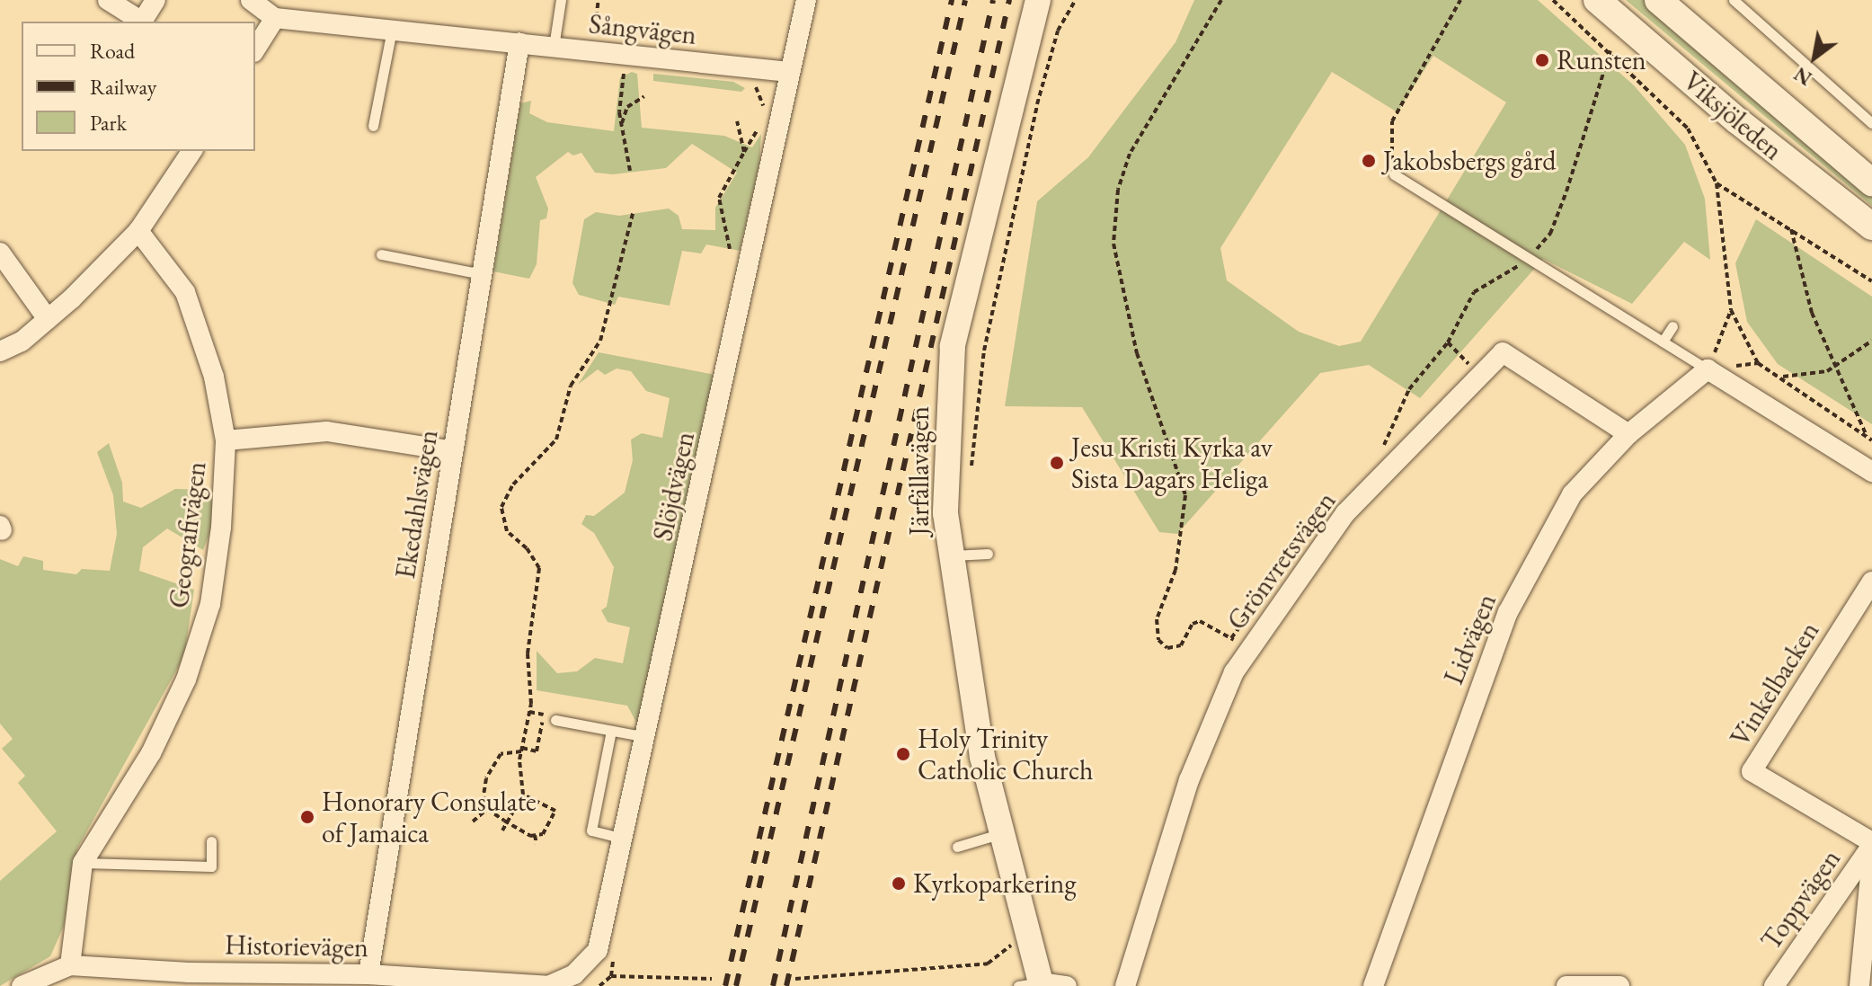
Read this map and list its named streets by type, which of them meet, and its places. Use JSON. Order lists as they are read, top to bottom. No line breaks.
{"streets":{"main road":["Viksjöleden"],"street":["Sångvägen","Järfällavägen","Slöjdvägen","Ekedahlsvägen","Geografivägen","Grönvretsvägen","Lidvägen","Vinkelbacken","Toppvägen","Historievägen"]},"crossings":[["Sångvägen","Slöjdvägen"],["Sångvägen","Ekedahlsvägen"],["Slöjdvägen","Historievägen"],["Ekedahlsvägen","Historievägen"],["Geografivägen","Historievägen"],["Grönvretsvägen","Lidvägen"],["Vinkelbacken","Toppvägen"]],"places":["Runsten","Jakobsbergs gård","Jesu Kristi Kyrka av Sista Dagars Heliga","Holy Trinity Catholic Church","Honorary Consulate of Jamaica","Kyrkoparkering"],"legend":["Road","Railway","Park"],"north":"bottom left"}
